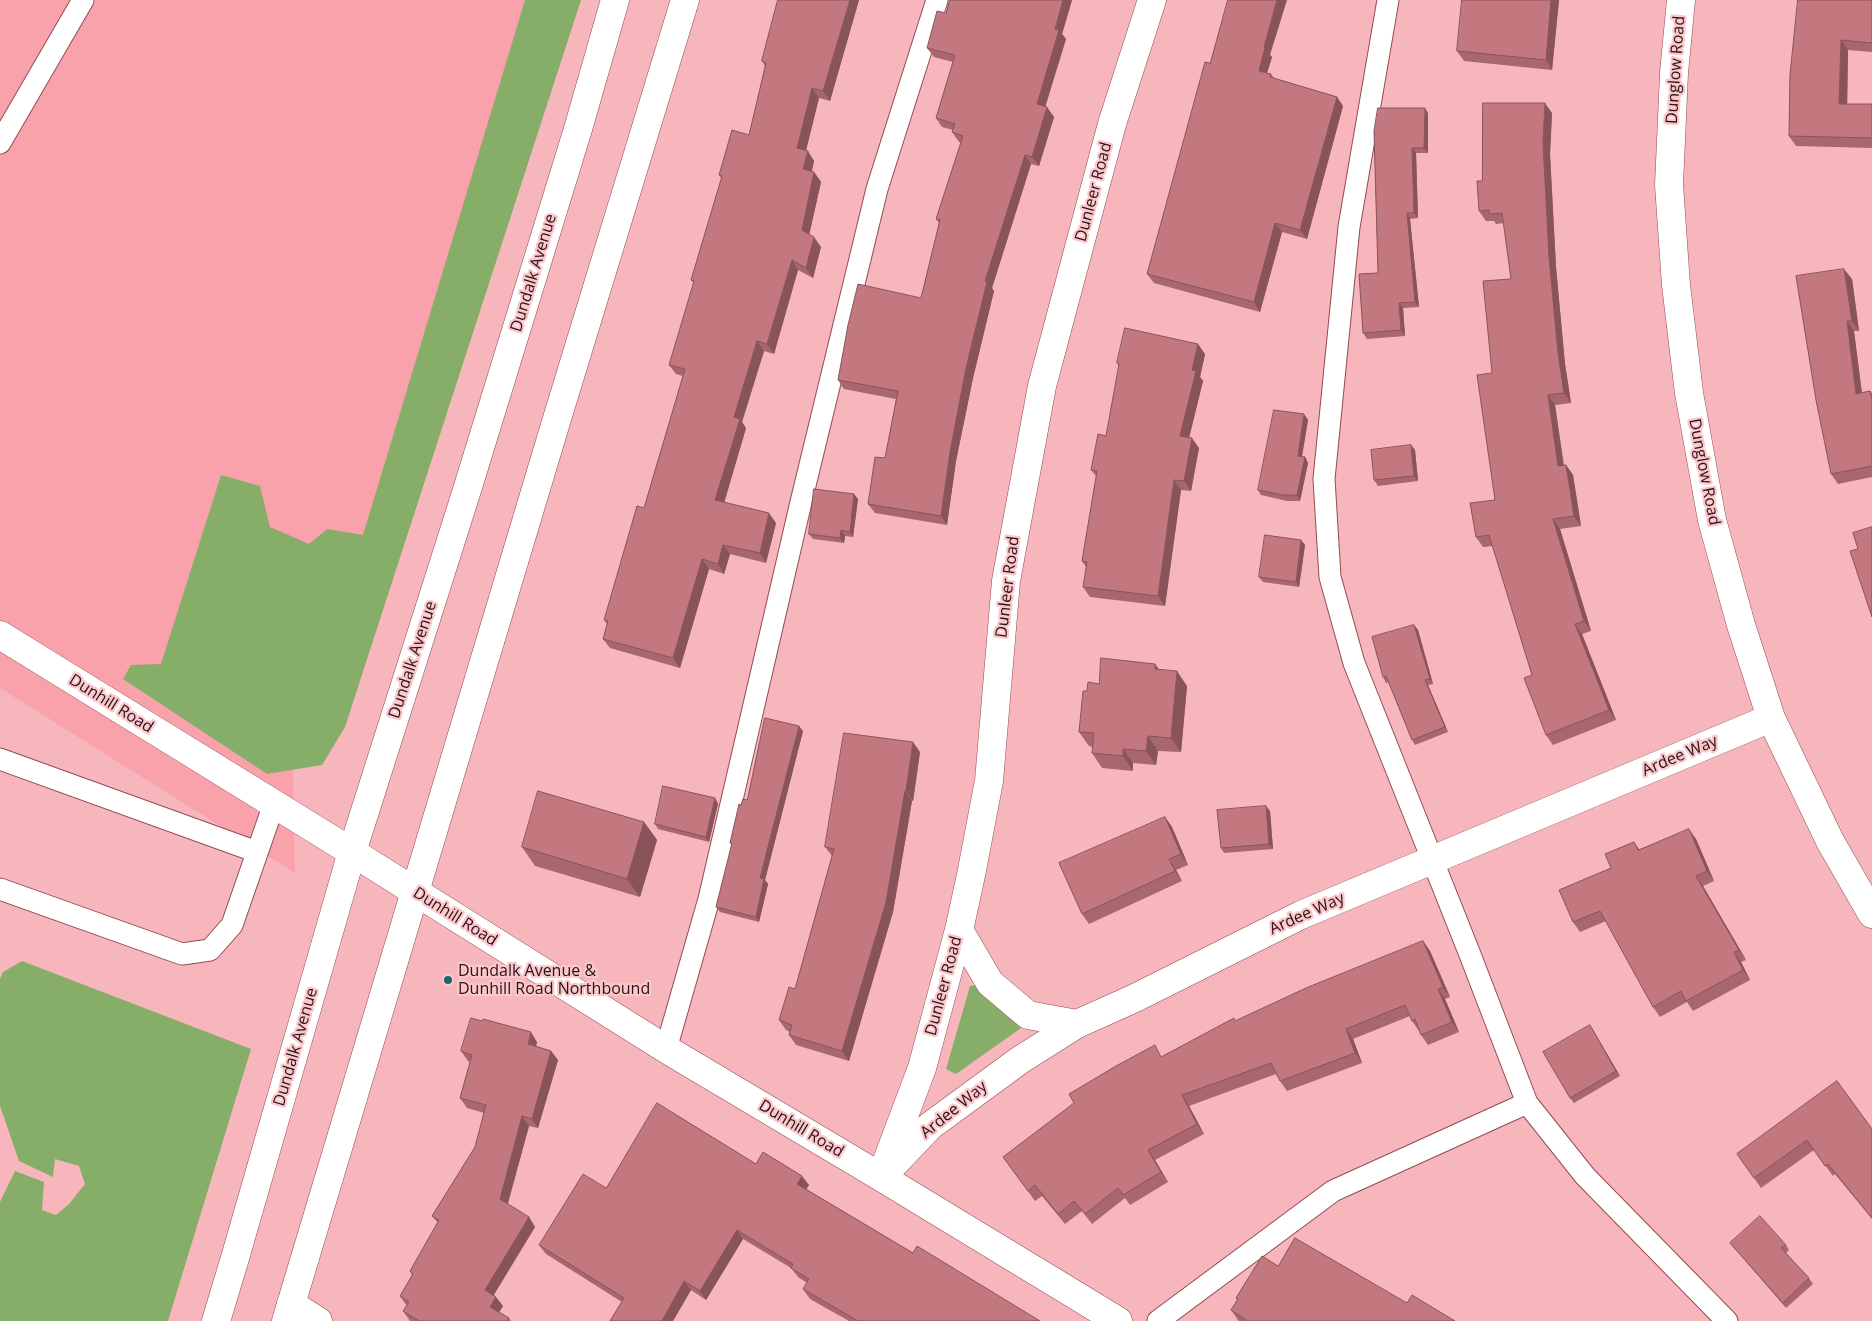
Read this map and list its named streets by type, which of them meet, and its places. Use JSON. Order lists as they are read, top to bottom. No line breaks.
{"streets":{"street":["Dunglow Road","Dunleer Road","Dundalk Avenue","Dunhill Road","Ardee Way"]},"crossings":[["Dunglow Road","Ardee Way"],["Dunleer Road","Dunhill Road"],["Dunleer Road","Ardee Way"],["Dundalk Avenue","Dunhill Road"],["Dunhill Road","Ardee Way"]],"places":["Dundalk Avenue & Dunhill Road Northbound"]}
